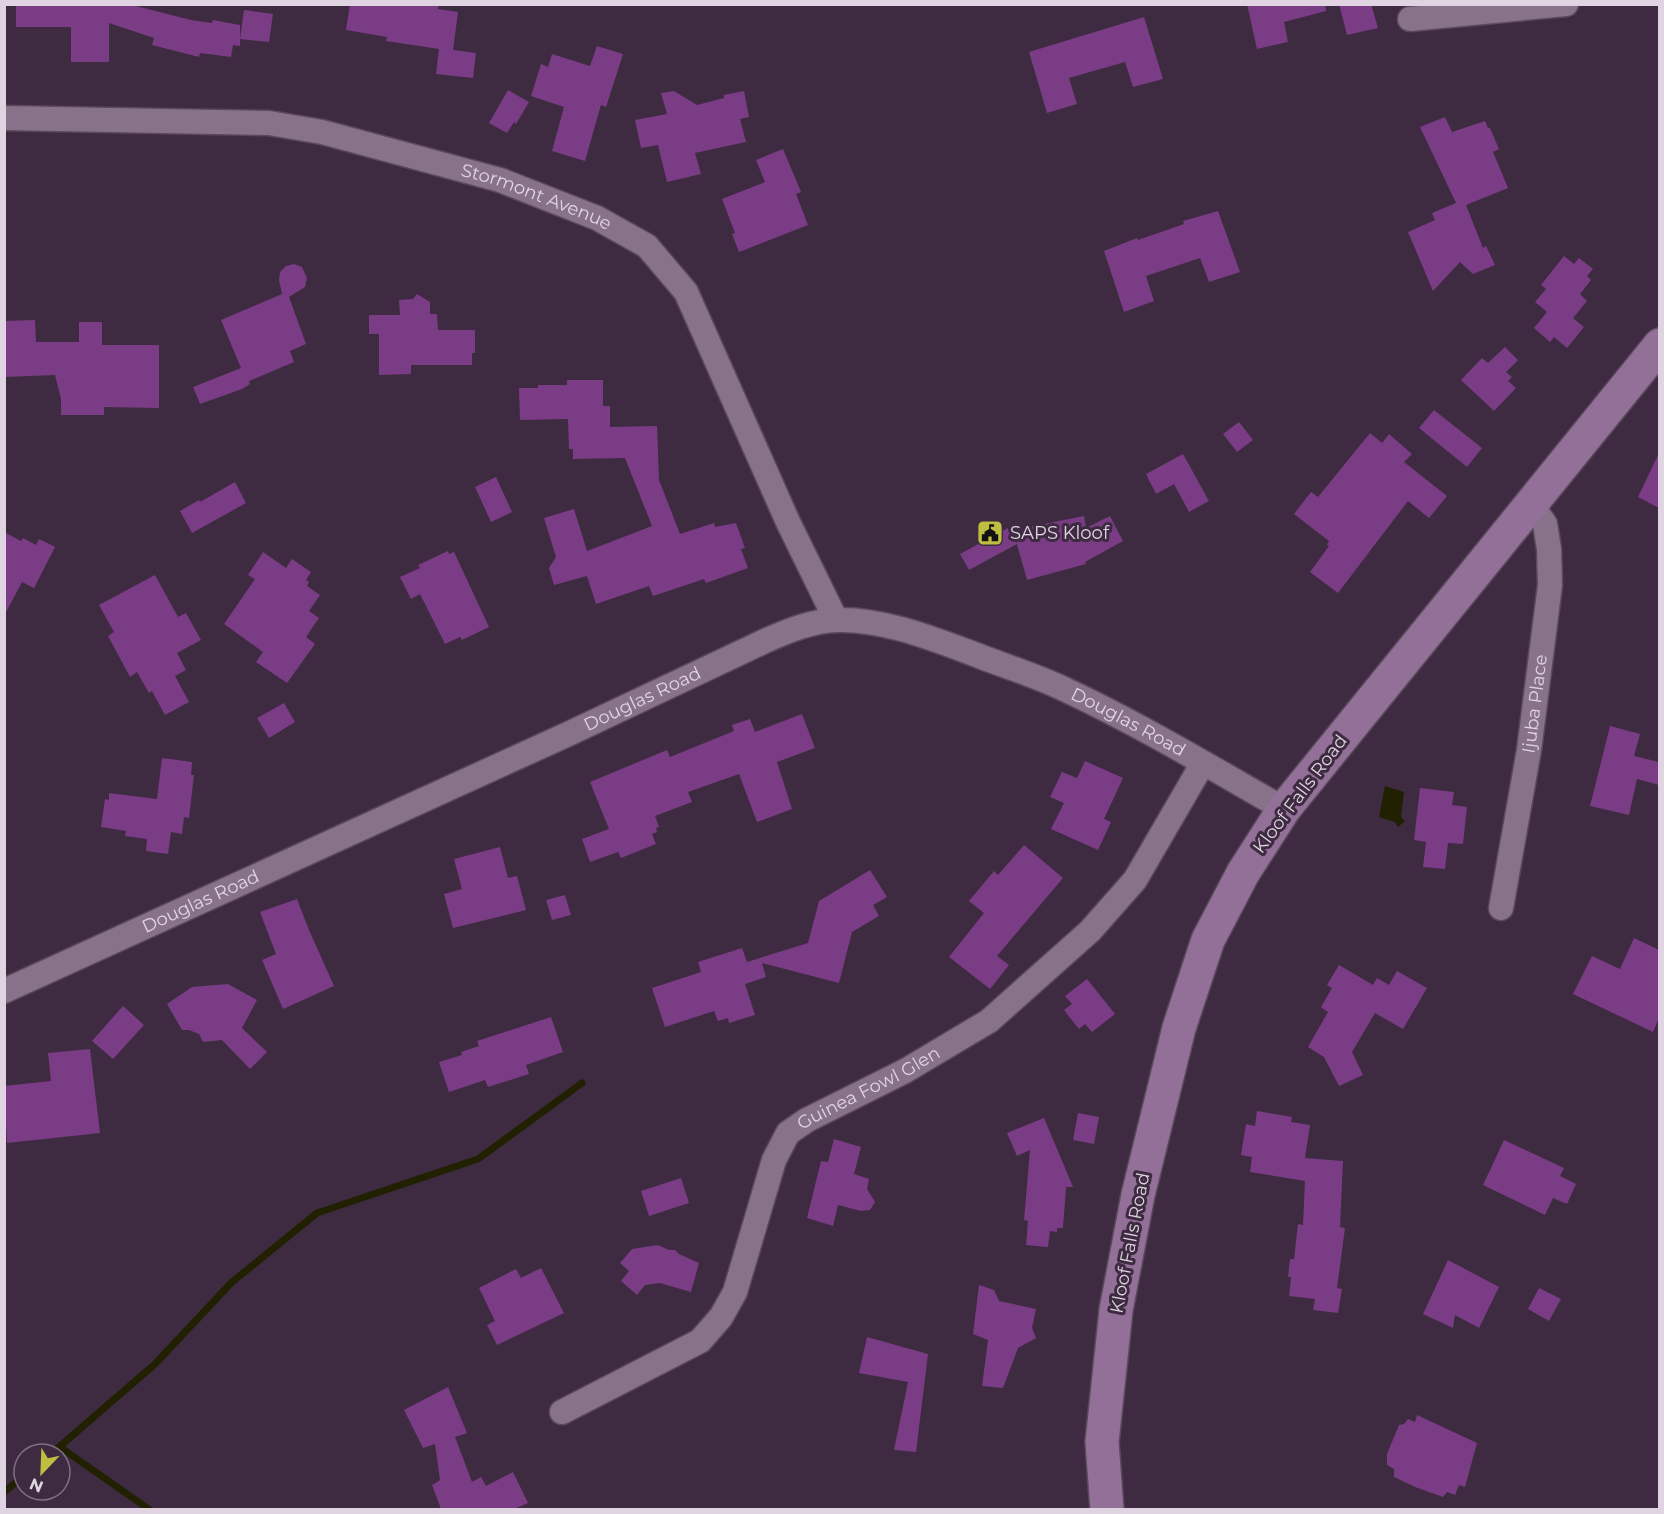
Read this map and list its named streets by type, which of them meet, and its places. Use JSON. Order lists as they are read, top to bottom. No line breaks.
{"streets":{"main road":["Kloof Falls Road"],"street":["Stormont Avenue","Douglas Road","Ijuba Place","Guinea Fowl Glen"]},"crossings":[["Stormont Avenue","Douglas Road"],["Douglas Road","Kloof Falls Road"],["Douglas Road","Guinea Fowl Glen"],["Ijuba Place","Kloof Falls Road"]],"places":{"public building":["SAPS Kloof"]},"north":"bottom left"}
